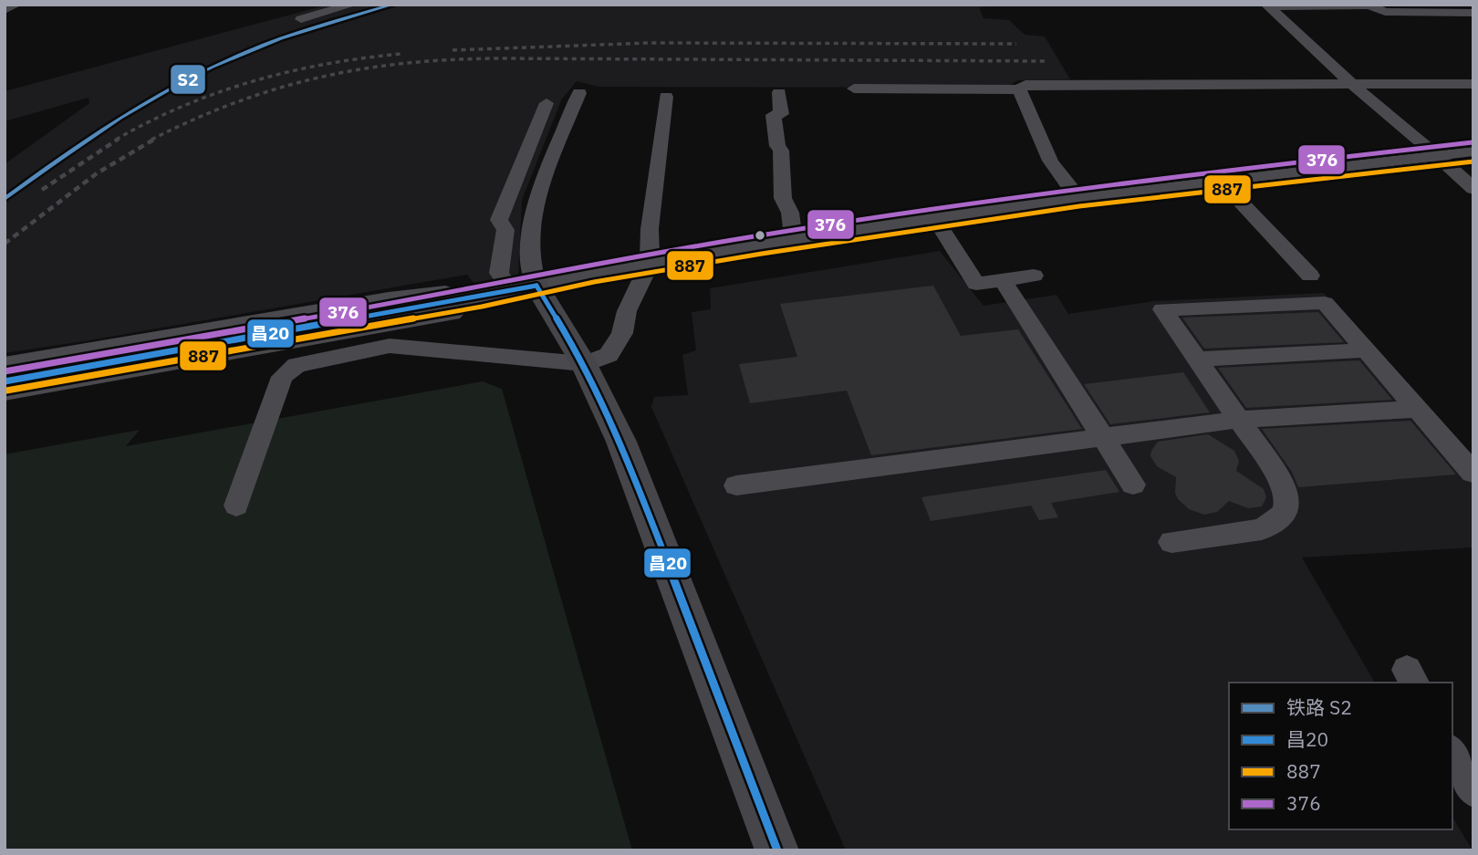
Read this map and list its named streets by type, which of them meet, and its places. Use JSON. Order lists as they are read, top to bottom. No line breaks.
{"lines":["rail line S2","transit line 376","transit line 887","transit line 昌20"],"legend":["铁路 S2","昌20","887","376"]}
